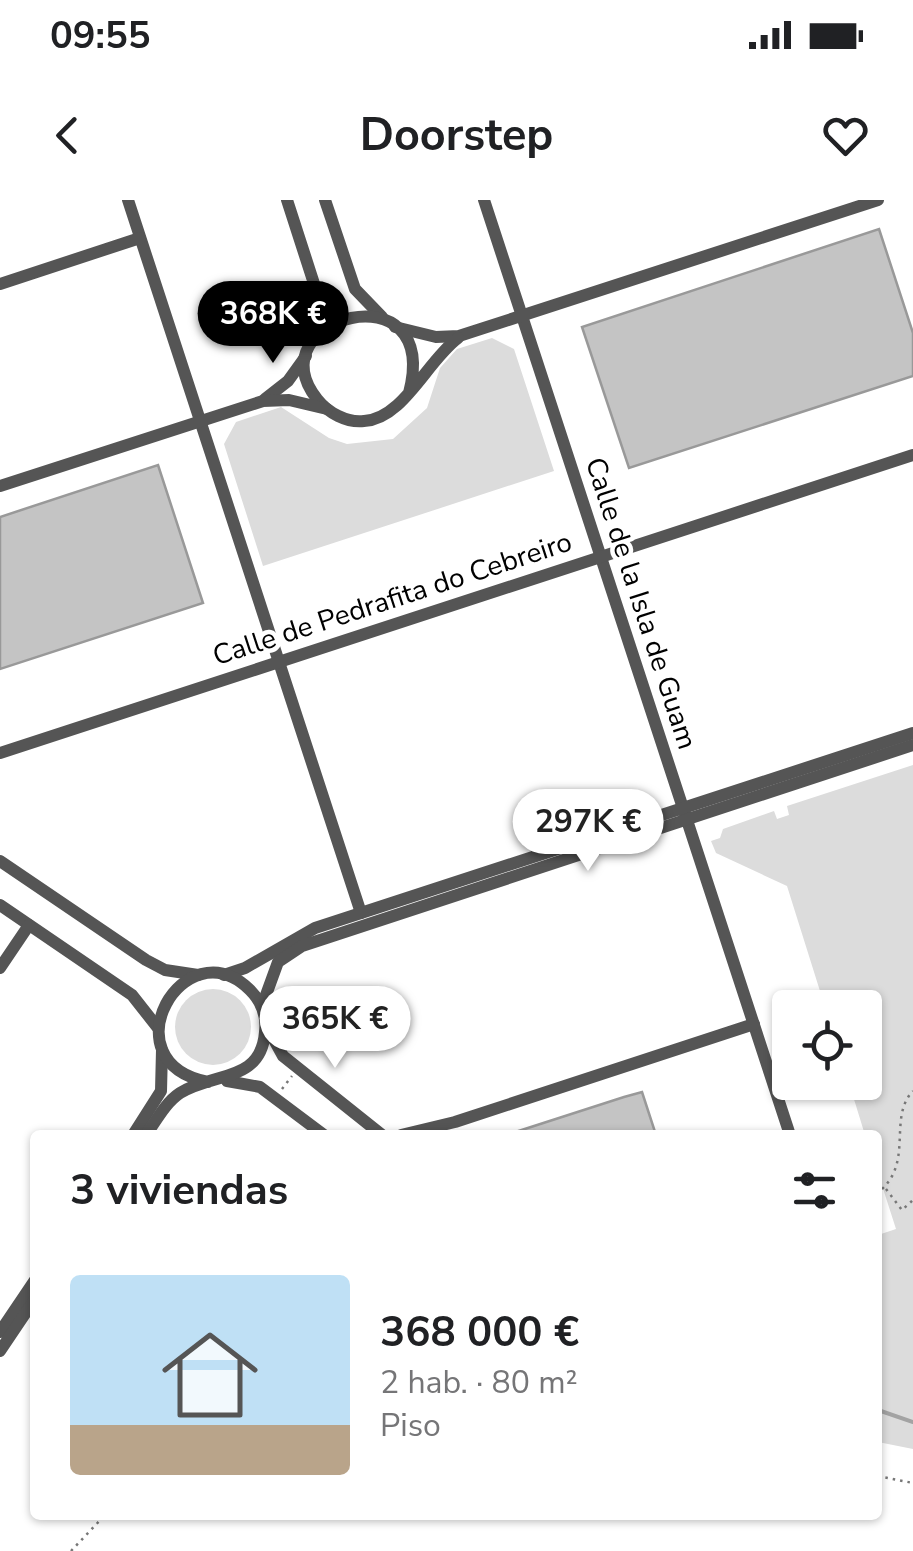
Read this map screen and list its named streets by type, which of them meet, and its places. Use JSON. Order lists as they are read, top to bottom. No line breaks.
{"streets":{"street":["Calle de Pedrafita do Cebreiro","Calle de la Isla de Guam"]},"crossings":[["Calle de Pedrafita do Cebreiro","Calle de la Isla de Guam"]],"page":{"status":"09:55","header":"Doorstep","price":["368K €","297K €","365K €"],"heading":"3 viviendas","list":[{"name":"368 000 €","note":"2 hab. · 80 m² · Piso"}]}}
